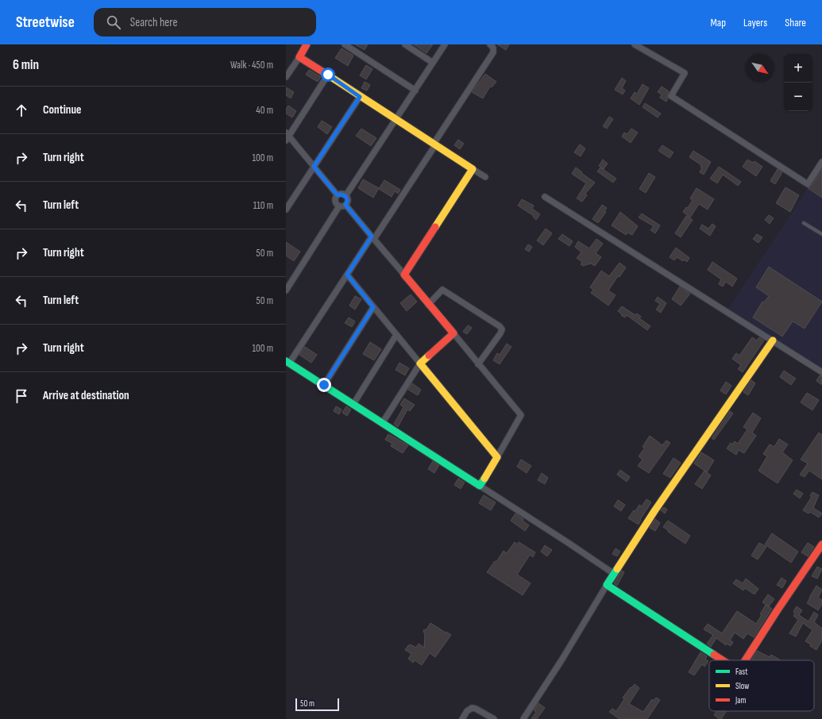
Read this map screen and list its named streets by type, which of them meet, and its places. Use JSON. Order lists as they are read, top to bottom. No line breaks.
{"legend":["Fast","Slow","Jam"],"scale_bar":"50 m","north":"bottom right","page":{"header":"Streetwise","search":"Search here","nav":["Map","Layers","Share"],"heading":["6 min","Walk · 450 m"],"map_buttons":["+","−"],"list":[["Continue","40 m"],["Turn right","100 m"],["Turn left","110 m"],["Turn right","50 m"],["Turn left","50 m"],["Turn right","100 m"],"Arrive at destination"],"scale":"50 m"}}
